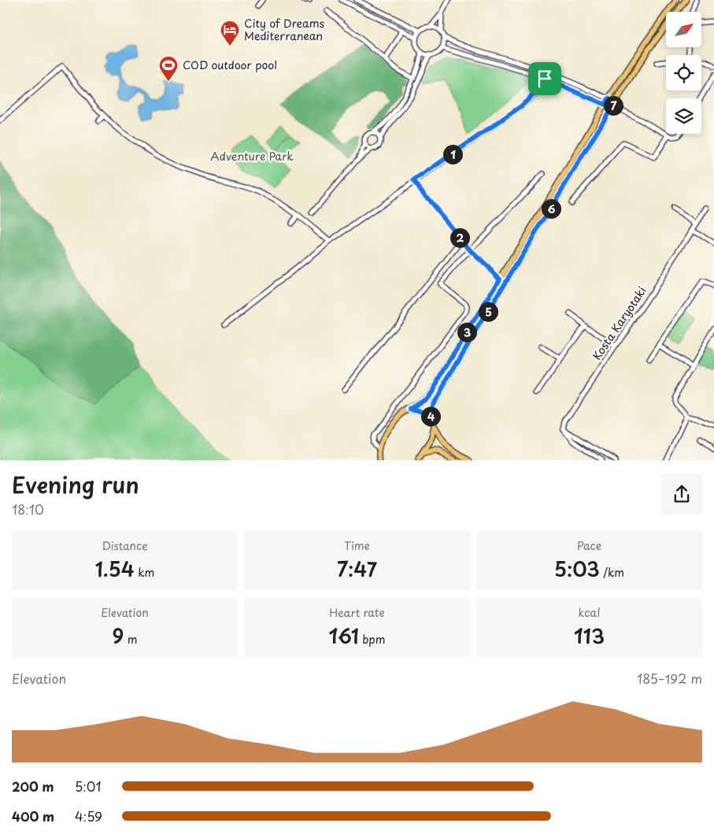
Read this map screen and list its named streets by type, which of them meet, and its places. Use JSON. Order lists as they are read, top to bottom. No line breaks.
{"streets":{"street":["Kosta Karyotaki"]},"parks":["Adventure Park"],"places":{"hotel":["City of Dreams Mediterranean"],"sports":["COD outdoor pool"]},"north":"top right","page":{"pins":["7","1","6","2","5","3","4"],"heading":["Evening run","18:10"],"stats":[["Distance","1.54 km"],["Time","7:47"],["Pace","5:03 /km"],["Elevation","9 m"],["Heart rate","161 bpm"],["kcal","113"]],"chart":["Elevation","185–192 m"],"list":[{"name":"200 m","note":"5:01"},{"name":"400 m","note":"4:59"}]}}
